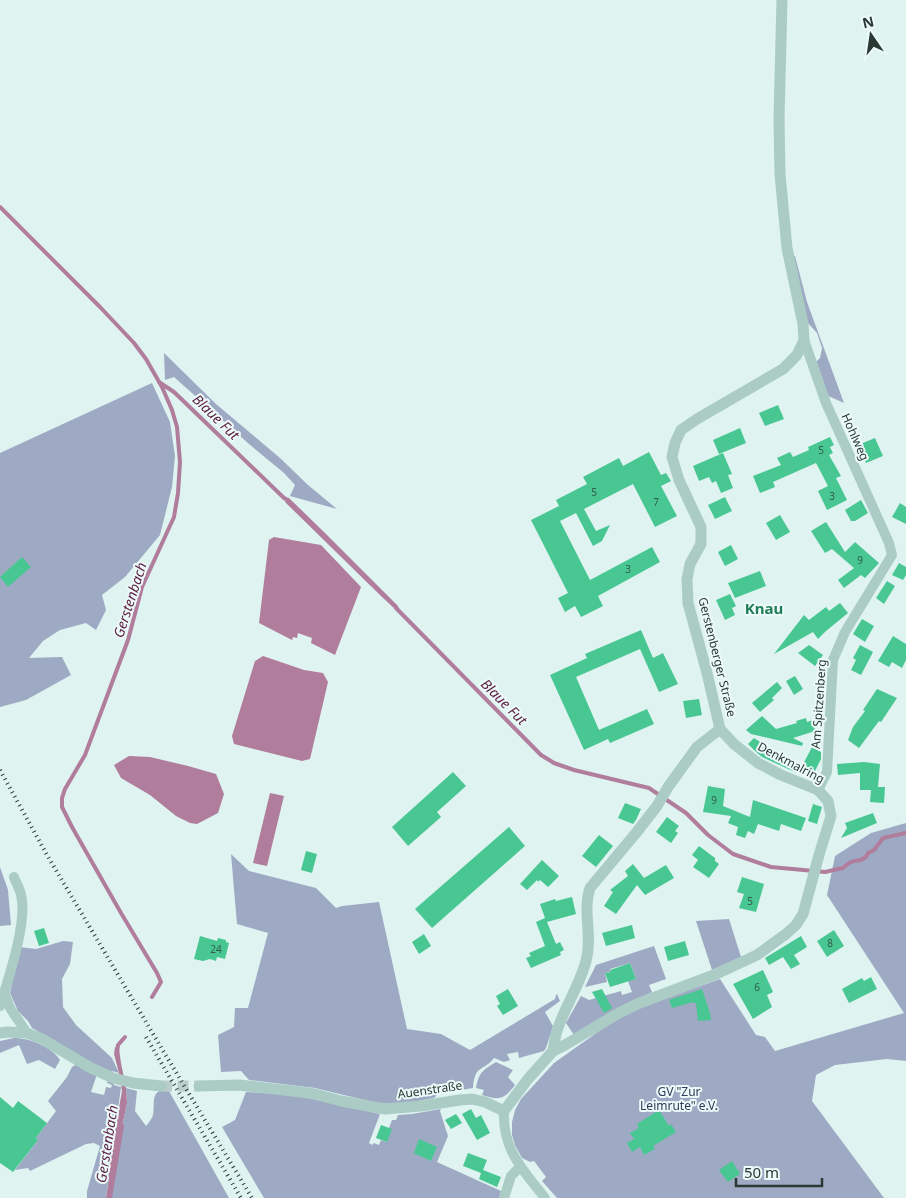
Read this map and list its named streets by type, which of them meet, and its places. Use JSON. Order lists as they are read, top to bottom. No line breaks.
{"streets":{"street":["Hohlweg","Gerstenberger Straße","Am Spitzenberg","Denkmalring","Auenstraße"]},"crossings":[["Hohlweg","Gerstenberger Straße"],["Hohlweg","Am Spitzenberg"],["Gerstenberger Straße","Denkmalring"],["Am Spitzenberg","Denkmalring"],["Denkmalring","Auenstraße"]],"districts":["Knau"],"water":["Blaue Fut","Gerstenbach"],"parks":["GV \"Zur Leimrute\" e.V."],"house_numbers":["5","5","3","7","9","3","9","5","8","24","6"],"scale_bar":"50 m","north":"top"}
